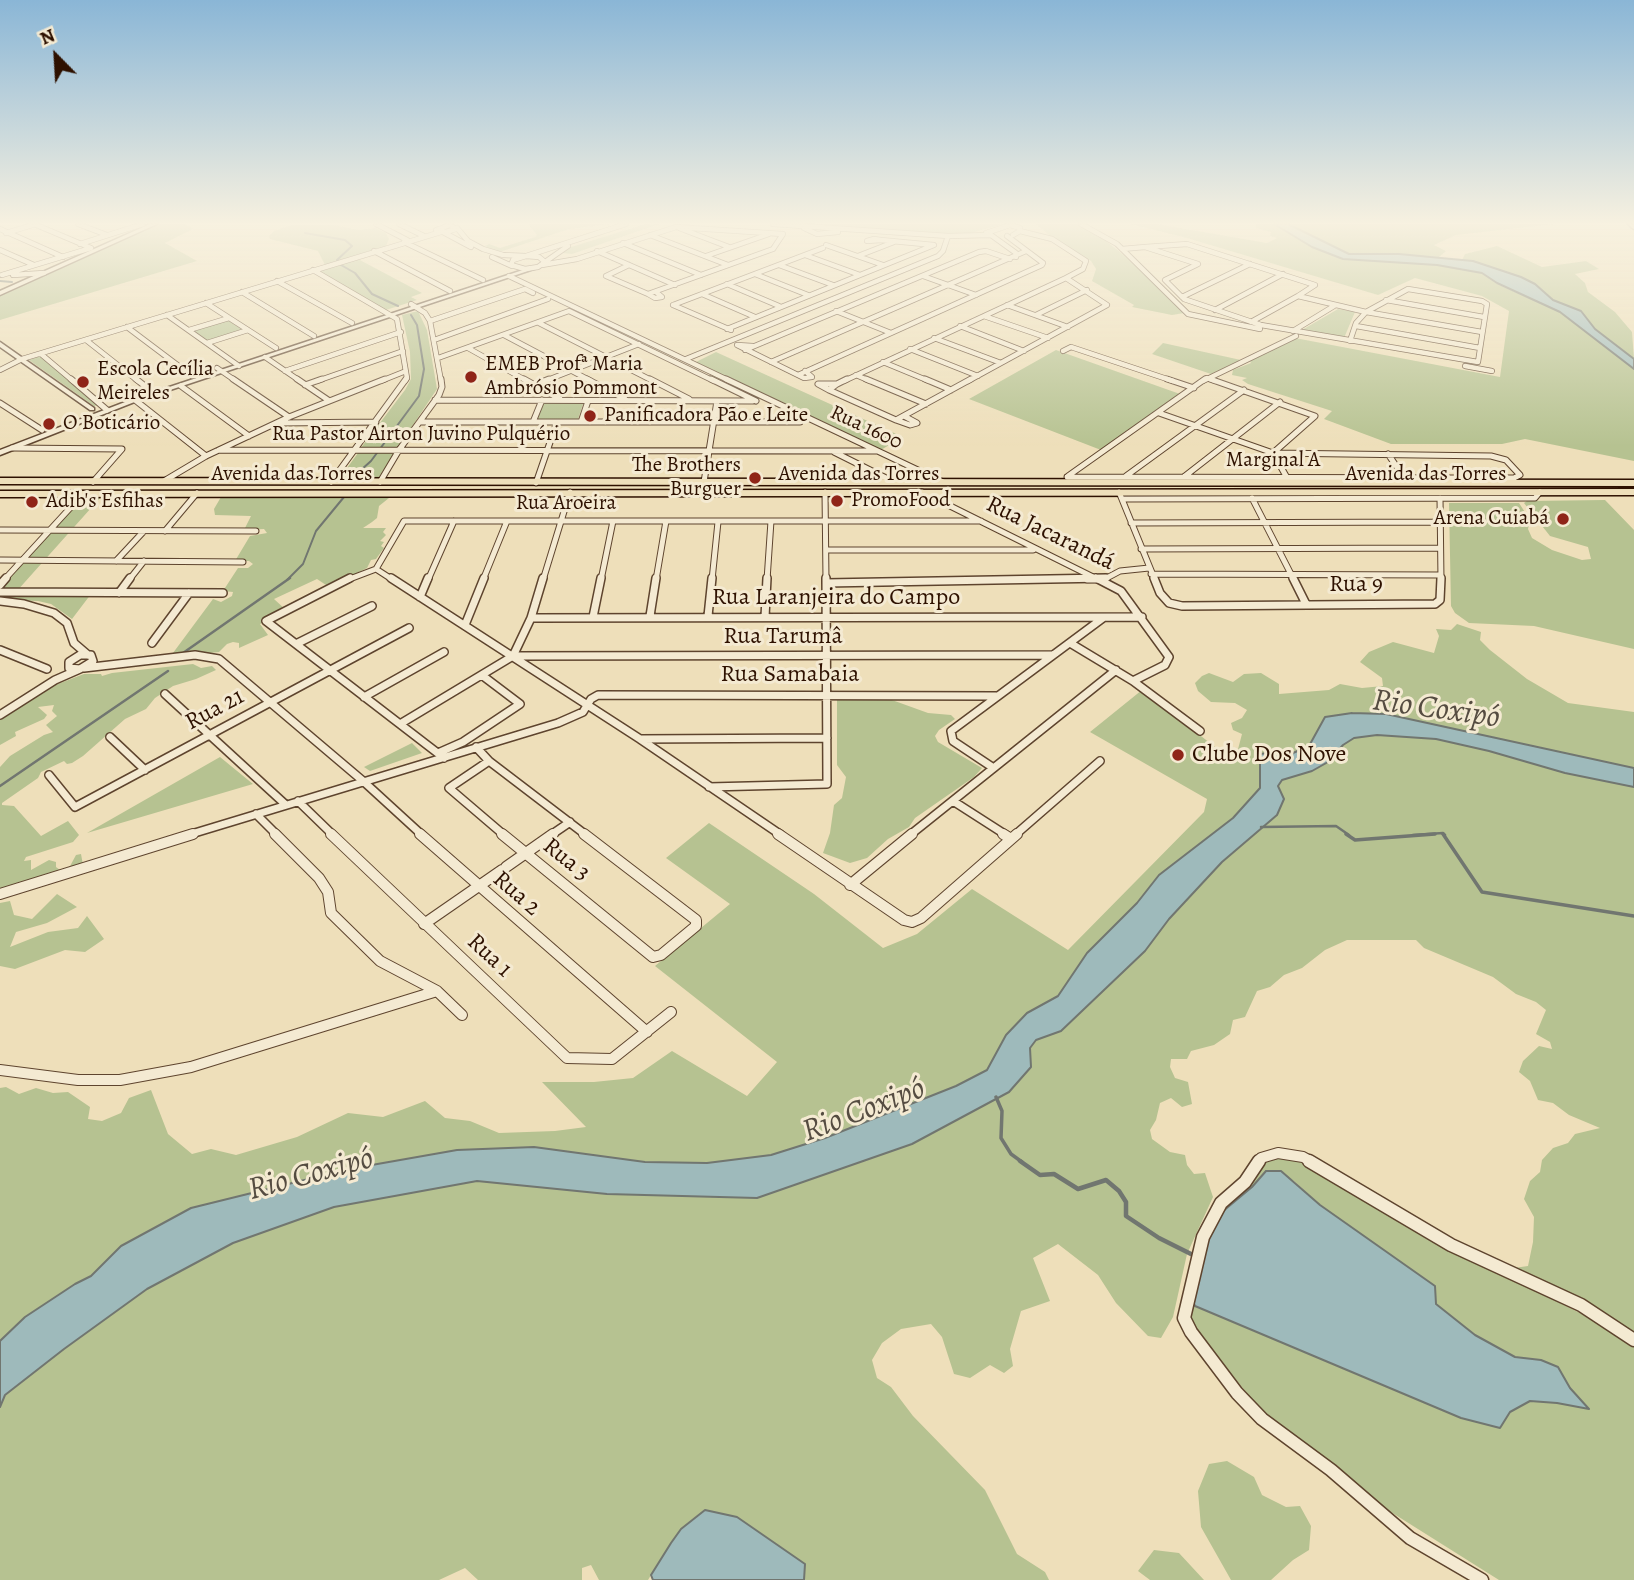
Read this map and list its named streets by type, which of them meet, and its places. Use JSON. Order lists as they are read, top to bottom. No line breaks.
{"streets":{"main road":["Avenida das Torres"],"street":["Rua 1600","Rua Pastor Airton Juvino Pulquério","Marginal A","Rua Aroeira","Rua Jacarandá","Rua 9","Rua Laranjeira do Campo","Rua Tarumâ","Rua Samabaia","Rua 21","Rua 3","Rua 2","Rua 1"]},"crossings":[["Rua 1600","Rua Pastor Airton Juvino Pulquério"],["Rua 1600","Avenida das Torres"],["Rua Pastor Airton Juvino Pulquério","Avenida das Torres"],["Marginal A","Avenida das Torres"],["Avenida das Torres","Rua Jacarandá"],["Rua Aroeira","Rua Jacarandá"],["Rua Jacarandá","Rua Laranjeira do Campo"],["Rua 21","Rua 2"],["Rua 2","Rua 1"]],"water":["Rio Coxipó"],"places":["EMEB Profª Maria Ambrósio Pommont","Escola Cecília Meireles","Panificadora Pão e Leite","O Boticário","The Brothers Burguer","PromoFood","Adib's Esfihas","Arena Cuiabá","Clube Dos Nove"],"north":"top left"}
